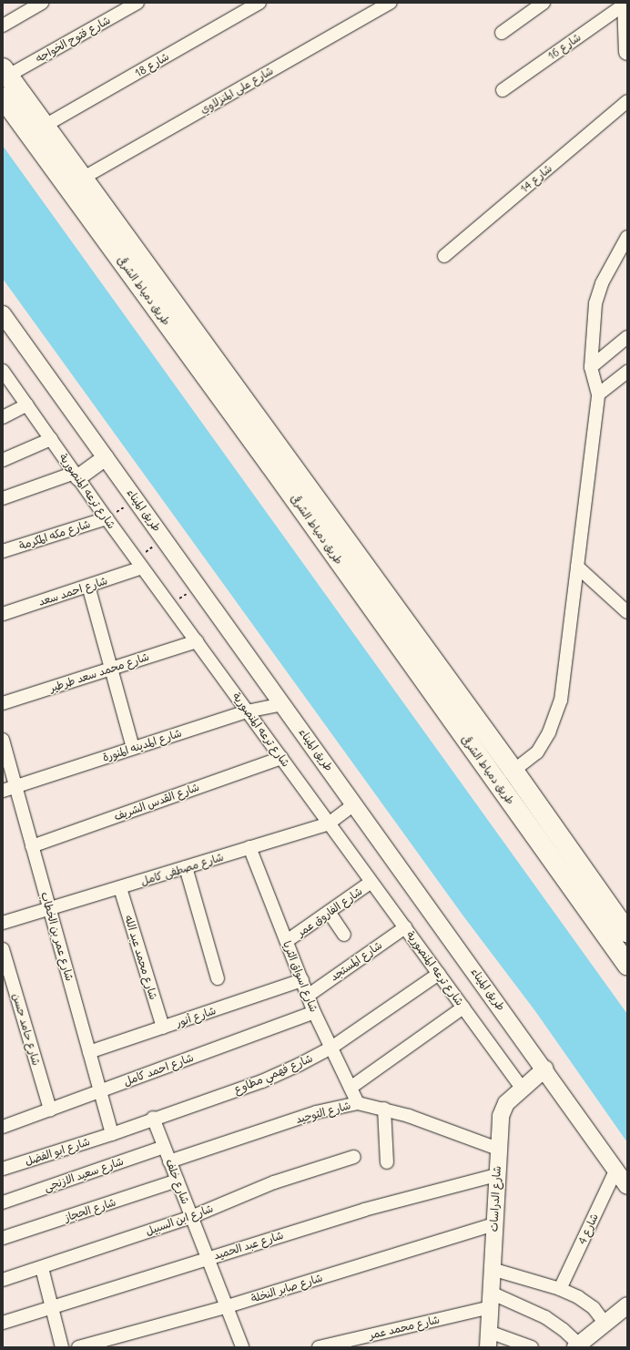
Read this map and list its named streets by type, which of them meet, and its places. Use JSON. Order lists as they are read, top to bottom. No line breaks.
{"streets":{"highway":["طريق دمياط الشرقى"],"street":["شارع فتوح الخواجه","شارع 16","شارع 18","شارع على المنزلاوي","شارع 14","شارع ترعه المنصورية","طريق الميناء","شارع مكه المكرمة","شارع احمد سعد","شارع محمد سعد طرطير","شارع المدينه المنورة","شارع القدس الشريف","شارع مصطفى كامل","شارع الفاروق عمر","شارع عمر بن الخطاب","شارع محمد عبد الله","شارع المستجد","شارع اسواق الثريا","شارع أنور","شارع حامد حسن","شارع احمد كامل","شارع فهمي مطاوع","شارع التوحيد","شارع ابو الفضل","شارع سعيد الازنجى","شارع خلف","شارع الدراسات","شارع الحجاز","شارع ابن السبيل","شارع 4","شارع عبد الحميد","شارع صابر النخلة","شارع محمد عمر"]},"crossings":[["شارع فتوح الخواجه","طريق دمياط الشرقى"],["شارع 18","طريق دمياط الشرقى"],["شارع على المنزلاوي","طريق دمياط الشرقى"],["شارع ترعه المنصورية","شارع مكه المكرمة"],["شارع ترعه المنصورية","شارع احمد سعد"],["شارع ترعه المنصورية","شارع محمد سعد طرطير"],["شارع ترعه المنصورية","شارع المدينه المنورة"],["شارع ترعه المنصورية","شارع القدس الشريف"],["شارع ترعه المنصورية","شارع مصطفى كامل"],["شارع ترعه المنصورية","شارع الفاروق عمر"],["شارع ترعه المنصورية","شارع المستجد"],["شارع ترعه المنصورية","شارع فهمي مطاوع"],["شارع ترعه المنصورية","شارع الدراسات"],["طريق الميناء","شارع المدينه المنورة"],["طريق الميناء","شارع مصطفى كامل"],["طريق الميناء","شارع الدراسات"],["طريق الميناء","شارع 4"],["شارع المدينه المنورة","شارع عمر بن الخطاب"],["شارع القدس الشريف","شارع عمر بن الخطاب"],["شارع مصطفى كامل","شارع عمر بن الخطاب"],["شارع مصطفى كامل","شارع محمد عبد الله"],["شارع مصطفى كامل","شارع اسواق الثريا"],["شارع الفاروق عمر","شارع اسواق الثريا"],["شارع عمر بن الخطاب","شارع أنور"],["شارع عمر بن الخطاب","شارع احمد كامل"],["شارع عمر بن الخطاب","شارع فهمي مطاوع"],["شارع عمر بن الخطاب","شارع ابو الفضل"],["شارع محمد عبد الله","شارع أنور"],["شارع المستجد","شارع اسواق الثريا"],["شارع اسواق الثريا","شارع أنور"],["شارع اسواق الثريا","شارع احمد كامل"],["شارع اسواق الثريا","شارع فهمي مطاوع"],["شارع اسواق الثريا","شارع التوحيد"],["شارع حامد حسن","شارع احمد كامل"],["شارع فهمي مطاوع","شارع ابو الفضل"],["شارع فهمي مطاوع","شارع خلف"],["شارع التوحيد","شارع خلف"],["شارع التوحيد","شارع الدراسات"],["شارع سعيد الازنجى","شارع خلف"],["شارع خلف","شارع الحجاز"],["شارع خلف","شارع ابن السبيل"],["شارع خلف","شارع عبد الحميد"],["شارع خلف","شارع صابر النخلة"],["شارع الدراسات","شارع عبد الحميد"],["شارع الدراسات","شارع صابر النخلة"],["شارع الدراسات","شارع محمد عمر"]]}
